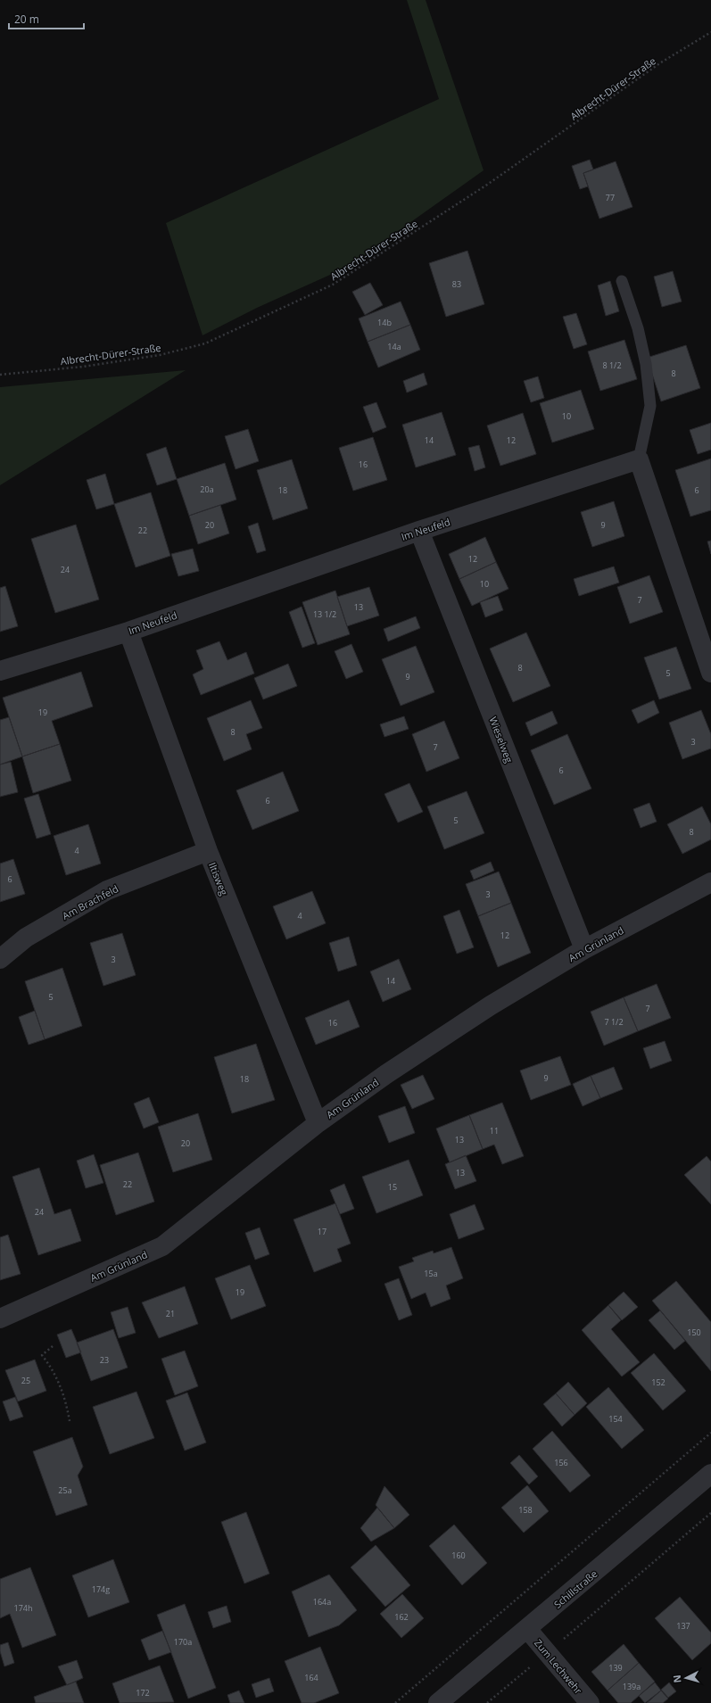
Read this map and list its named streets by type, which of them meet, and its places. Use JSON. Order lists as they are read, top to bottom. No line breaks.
{"streets":{"street":["Im Neufeld","Wieselweg","Iltisweg","Am Brachfeld","Am Grünland","Schillstraße","Zum Lechwehr"],"path":["Albrecht-Dürer-Straße"]},"crossings":[["Im Neufeld","Wieselweg"],["Im Neufeld","Iltisweg"],["Wieselweg","Am Grünland"],["Iltisweg","Am Brachfeld"],["Iltisweg","Am Grünland"],["Schillstraße","Zum Lechwehr"]],"house_numbers":["77","83","14b","14a","8 1/2","8","10","14","12","16","20a","18","6","20","9","22","12","24","10","7","13","13 1/2","8","5","9","19","8","3","7","6","6","5","8","4","6","3","4","12","3","14","5","7","7 1/2","16","9","18","11","13","20","13","22","15","24","17","15a","19","21","150","23","25","152","154","156","25a","158","160","174g","164a","174h","162","137","170a","139","164","139a","172"],"scale_bar":"20 m","north":"left"}
